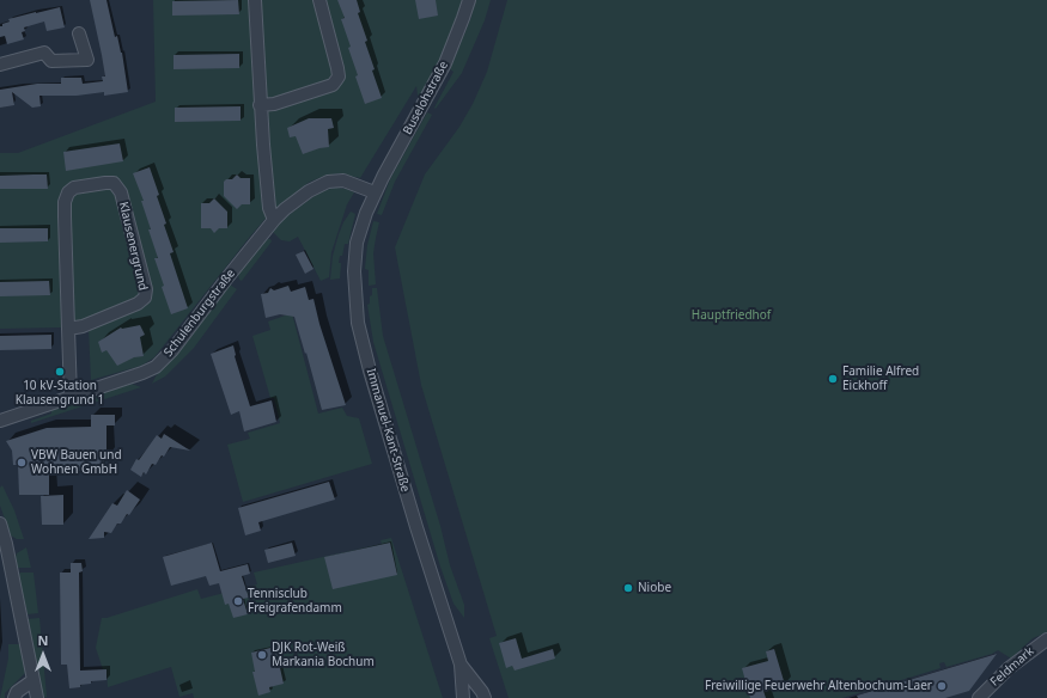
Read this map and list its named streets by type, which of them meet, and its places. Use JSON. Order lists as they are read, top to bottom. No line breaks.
{"streets":{"street":["Buselohstraße","Klausenergrund","Schulenburgstraße","Immanuel-Kant-Straße","Feldmark"]},"crossings":[["Buselohstraße","Schulenburgstraße"],["Buselohstraße","Immanuel-Kant-Straße"],["Klausenergrund","Schulenburgstraße"],["Schulenburgstraße","Immanuel-Kant-Straße"]],"parks":["Hauptfriedhof"],"places":["10 kV-Station Klausengrund 1","Familie Alfred Eickhoff","VBW Bauen und Wohnen GmbH","Niobe","Tennisclub Freigrafendamm","DJK Rot-Weiß Markania Bochum","Freiwillige Feuerwehr Altenbochum-Laer"],"north":"top"}
